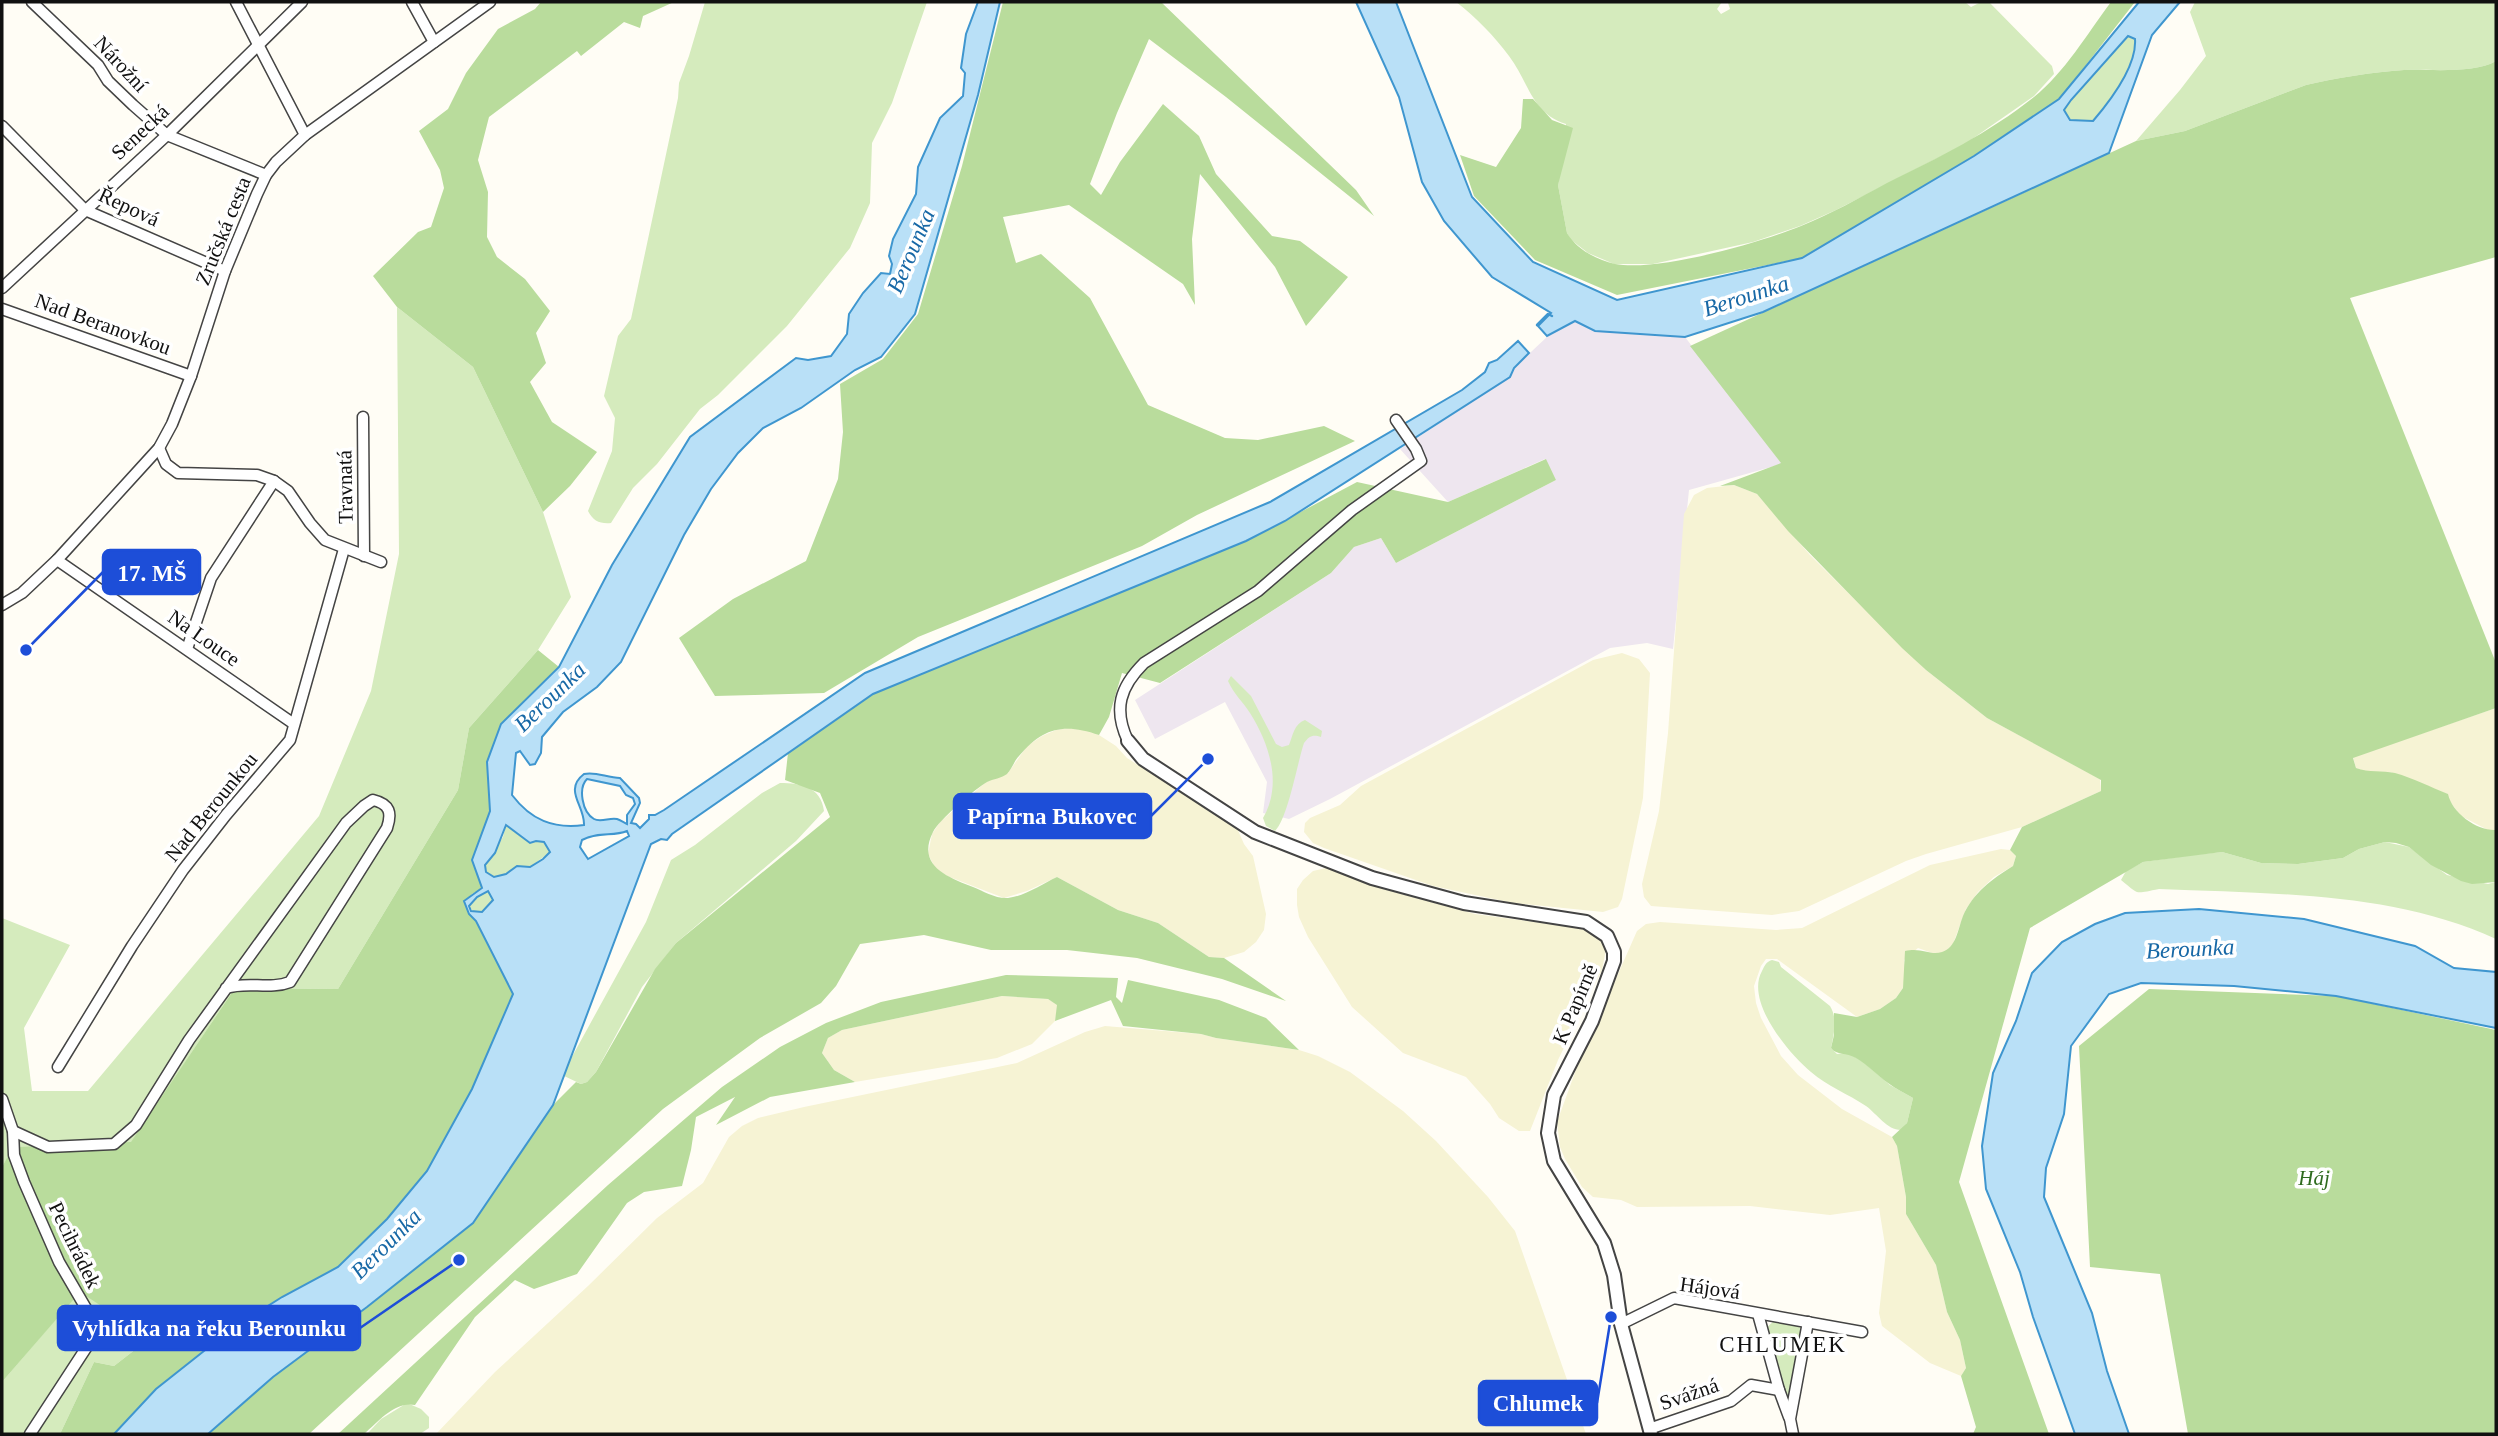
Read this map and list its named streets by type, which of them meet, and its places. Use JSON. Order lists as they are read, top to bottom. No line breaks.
{"streets":{"street":["Nárožní","Senecká","Řepová","Zručská cesta","Nad Beranovkou","Travnatá","Na Louce","Nad Berounkou","K Papírně","Pecihrádek","Hájová","Svážná"]},"crossings":[["Nárožní","Senecká"],["Nárožní","Zručská cesta"],["Senecká","Řepová"],["Řepová","Zručská cesta"],["Zručská cesta","Nad Beranovkou"],["Zručská cesta","Na Louce"],["Na Louce","Nad Berounkou"],["K Papírně","Hájová"],["K Papírně","Svážná"]],"districts":["CHLUMEK"],"water":["Berounka"],"parks":["Háj"],"places":["17. MŠ","Papírna Bukovec","Vyhlídka na řeku Berounku","Chlumek"]}
